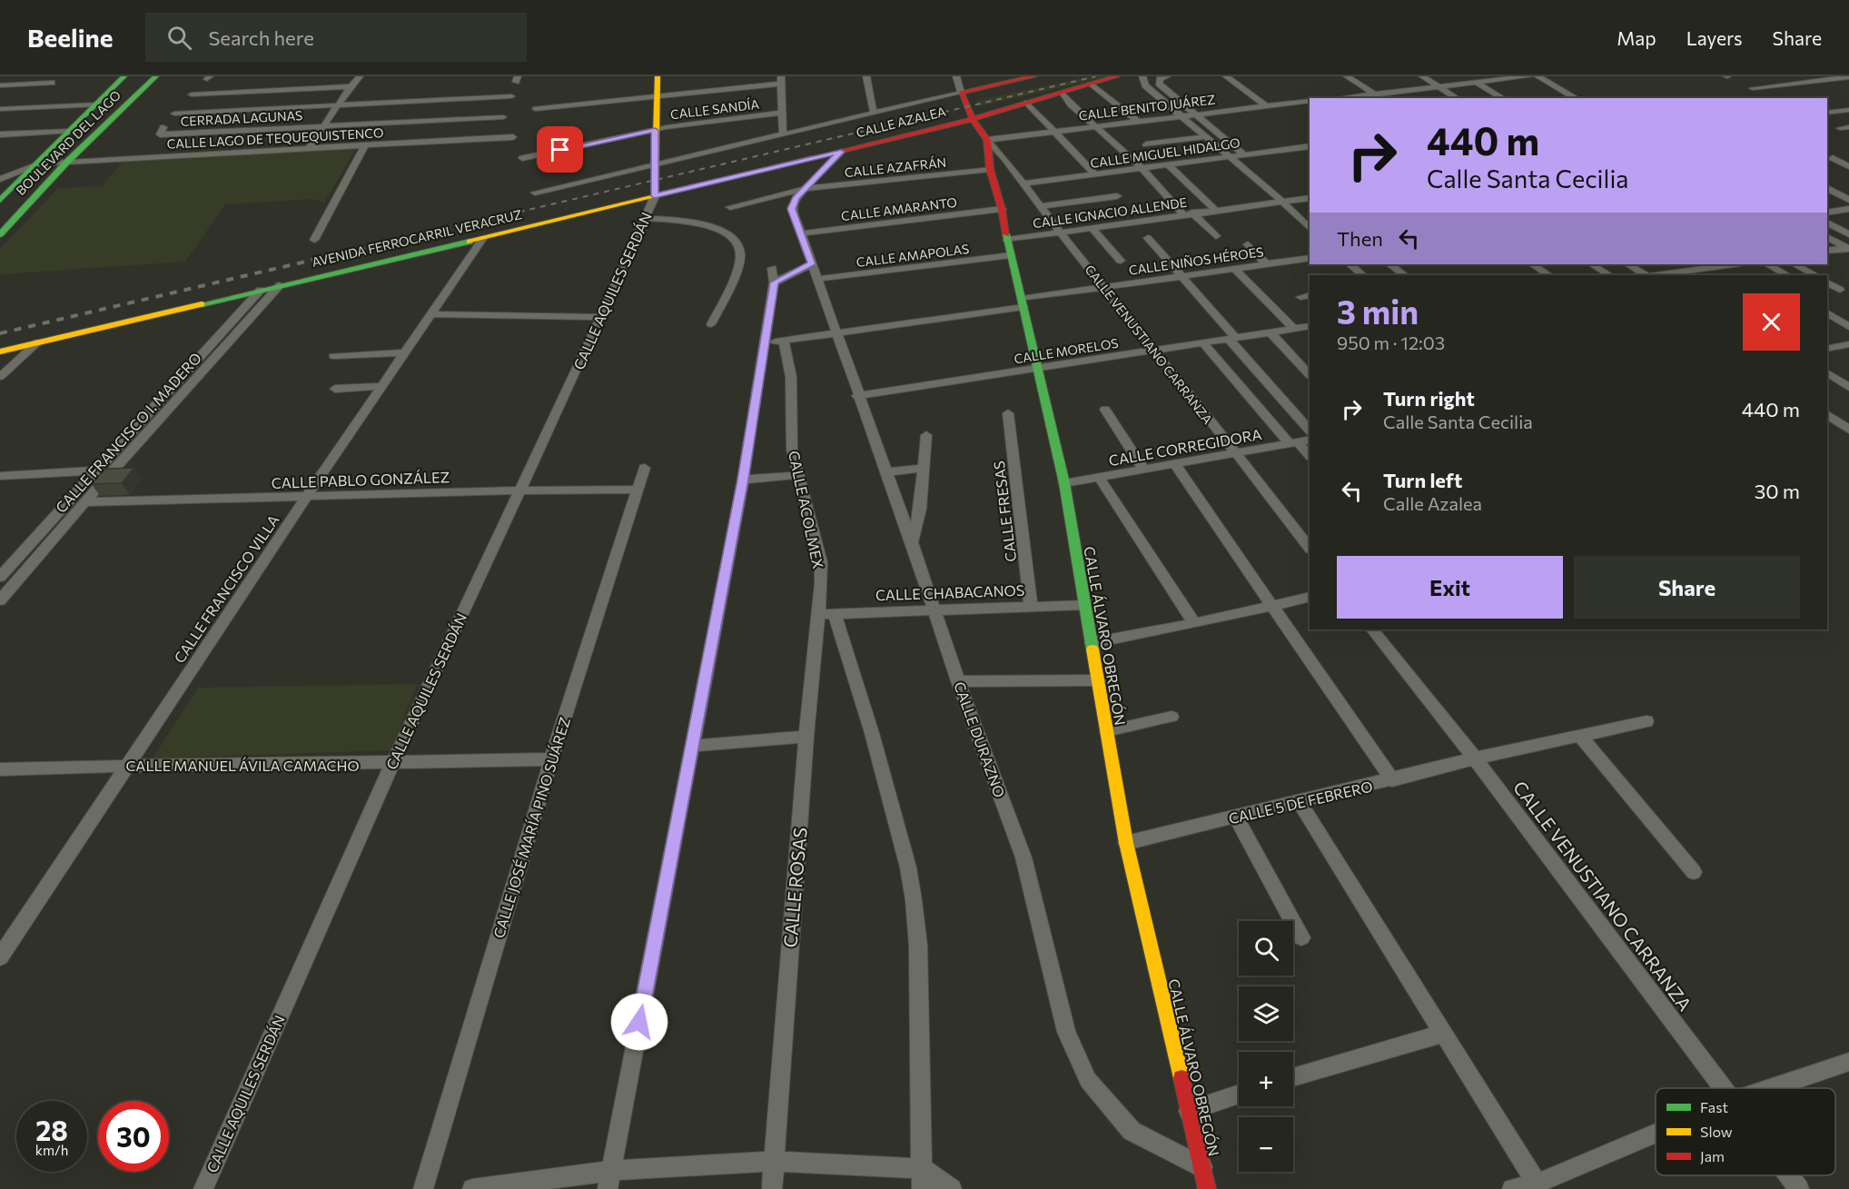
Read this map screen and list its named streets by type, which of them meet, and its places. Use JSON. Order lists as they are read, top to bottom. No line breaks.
{"streets":{"street":["CALLE BENITO JUÁREZ","CALLE SANDÍA","CERRADA LAGUNAS","CALLE AZALEA","CALLE LAGO DE TEQUEQUISTENCO","BOULEVARD DEL LAGO","CALLE MIGUEL HIDALGO","CALLE AZAFRÁN","CALLE AMARANTO","CALLE IGNACIO ALLENDE","AVENIDA FERROCARRIL VERACRUZ","CALLE AMAPOLAS","CALLE NIÑOS HÉROES","CALLE AQUILES SERDÁN","CALLE VENUSTIANO CARRANZA","CALLE MORELOS","CALLE FRANCISCO I. MADERO","CALLE CORREGIDORA","CALLE PABLO GONZÁLEZ","CALLE ACOLMEX","CALLE FRESAS","CALLE FRANCISCO VILLA","CALLE CHABACANOS","CALLE ÁLVARO OBREGÓN","CALLE DURAZNO","CALLE MANUEL ÁVILA CAMACHO","CALLE 5 DE FEBRERO","CALLE JOSÉ MARÍA PINO SUÁREZ","CALLE ROSAS"]},"crossings":[["CALLE BENITO JUÁREZ","CALLE VENUSTIANO CARRANZA"],["CALLE BENITO JUÁREZ","CALLE ÁLVARO OBREGÓN"],["CALLE AZALEA","CALLE AZAFRÁN"],["CALLE AZALEA","CALLE AMARANTO"],["CALLE AZALEA","AVENIDA FERROCARRIL VERACRUZ"],["CALLE AZALEA","CALLE ÁLVARO OBREGÓN"],["CALLE AZALEA","CALLE DURAZNO"],["CALLE LAGO DE TEQUEQUISTENCO","BOULEVARD DEL LAGO"],["CALLE MIGUEL HIDALGO","CALLE IGNACIO ALLENDE"],["CALLE MIGUEL HIDALGO","CALLE VENUSTIANO CARRANZA"],["CALLE AZAFRÁN","CALLE ÁLVARO OBREGÓN"],["CALLE AMARANTO","CALLE ÁLVARO OBREGÓN"],["CALLE IGNACIO ALLENDE","CALLE VENUSTIANO CARRANZA"],["CALLE IGNACIO ALLENDE","CALLE ÁLVARO OBREGÓN"],["AVENIDA FERROCARRIL VERACRUZ","CALLE AQUILES SERDÁN"],["AVENIDA FERROCARRIL VERACRUZ","CALLE FRANCISCO I. MADERO"],["AVENIDA FERROCARRIL VERACRUZ","CALLE FRANCISCO VILLA"],["CALLE AMAPOLAS","CALLE ÁLVARO OBREGÓN"],["CALLE AMAPOLAS","CALLE DURAZNO"],["CALLE NIÑOS HÉROES","CALLE VENUSTIANO CARRANZA"],["CALLE NIÑOS HÉROES","CALLE ACOLMEX"],["CALLE NIÑOS HÉROES","CALLE ÁLVARO OBREGÓN"],["CALLE NIÑOS HÉROES","CALLE DURAZNO"],["CALLE AQUILES SERDÁN","CALLE PABLO GONZÁLEZ"],["CALLE AQUILES SERDÁN","CALLE MANUEL ÁVILA CAMACHO"],["CALLE VENUSTIANO CARRANZA","CALLE MORELOS"],["CALLE VENUSTIANO CARRANZA","CALLE CORREGIDORA"],["CALLE VENUSTIANO CARRANZA","CALLE ÁLVARO OBREGÓN"],["CALLE VENUSTIANO CARRANZA","CALLE 5 DE FEBRERO"],["CALLE MORELOS","CALLE ÁLVARO OBREGÓN"],["CALLE MORELOS","CALLE DURAZNO"],["CALLE FRANCISCO I. MADERO","CALLE PABLO GONZÁLEZ"],["CALLE CORREGIDORA","CALLE ÁLVARO OBREGÓN"],["CALLE PABLO GONZÁLEZ","CALLE FRANCISCO VILLA"],["CALLE PABLO GONZÁLEZ","CALLE JOSÉ MARÍA PINO SUÁREZ"],["CALLE ACOLMEX","CALLE CHABACANOS"],["CALLE ACOLMEX","CALLE ROSAS"],["CALLE FRESAS","CALLE CHABACANOS"],["CALLE FRANCISCO VILLA","CALLE MANUEL ÁVILA CAMACHO"],["CALLE CHABACANOS","CALLE ÁLVARO OBREGÓN"],["CALLE CHABACANOS","CALLE DURAZNO"],["CALLE CHABACANOS","CALLE ROSAS"],["CALLE ÁLVARO OBREGÓN","CALLE DURAZNO"],["CALLE ÁLVARO OBREGÓN","CALLE 5 DE FEBRERO"],["CALLE MANUEL ÁVILA CAMACHO","CALLE JOSÉ MARÍA PINO SUÁREZ"]],"legend":["Fast","Slow","Jam"],"page":{"header":"Beeline","search":"Search here","nav":["Map","Layers","Share"],"turn":["440 m","Calle Santa Cecilia"],"then":"Then","heading":["3 min","950 m · 12:03"],"list":[{"name":"Turn right","note":"Calle Santa Cecilia","value":"440 m"},{"name":"Turn left","note":"Calle Azalea","value":"30 m"}],"buttons":["Exit","Share"],"map_buttons":["+","−"],"speed":"28 km/h","limit":"30"}}
